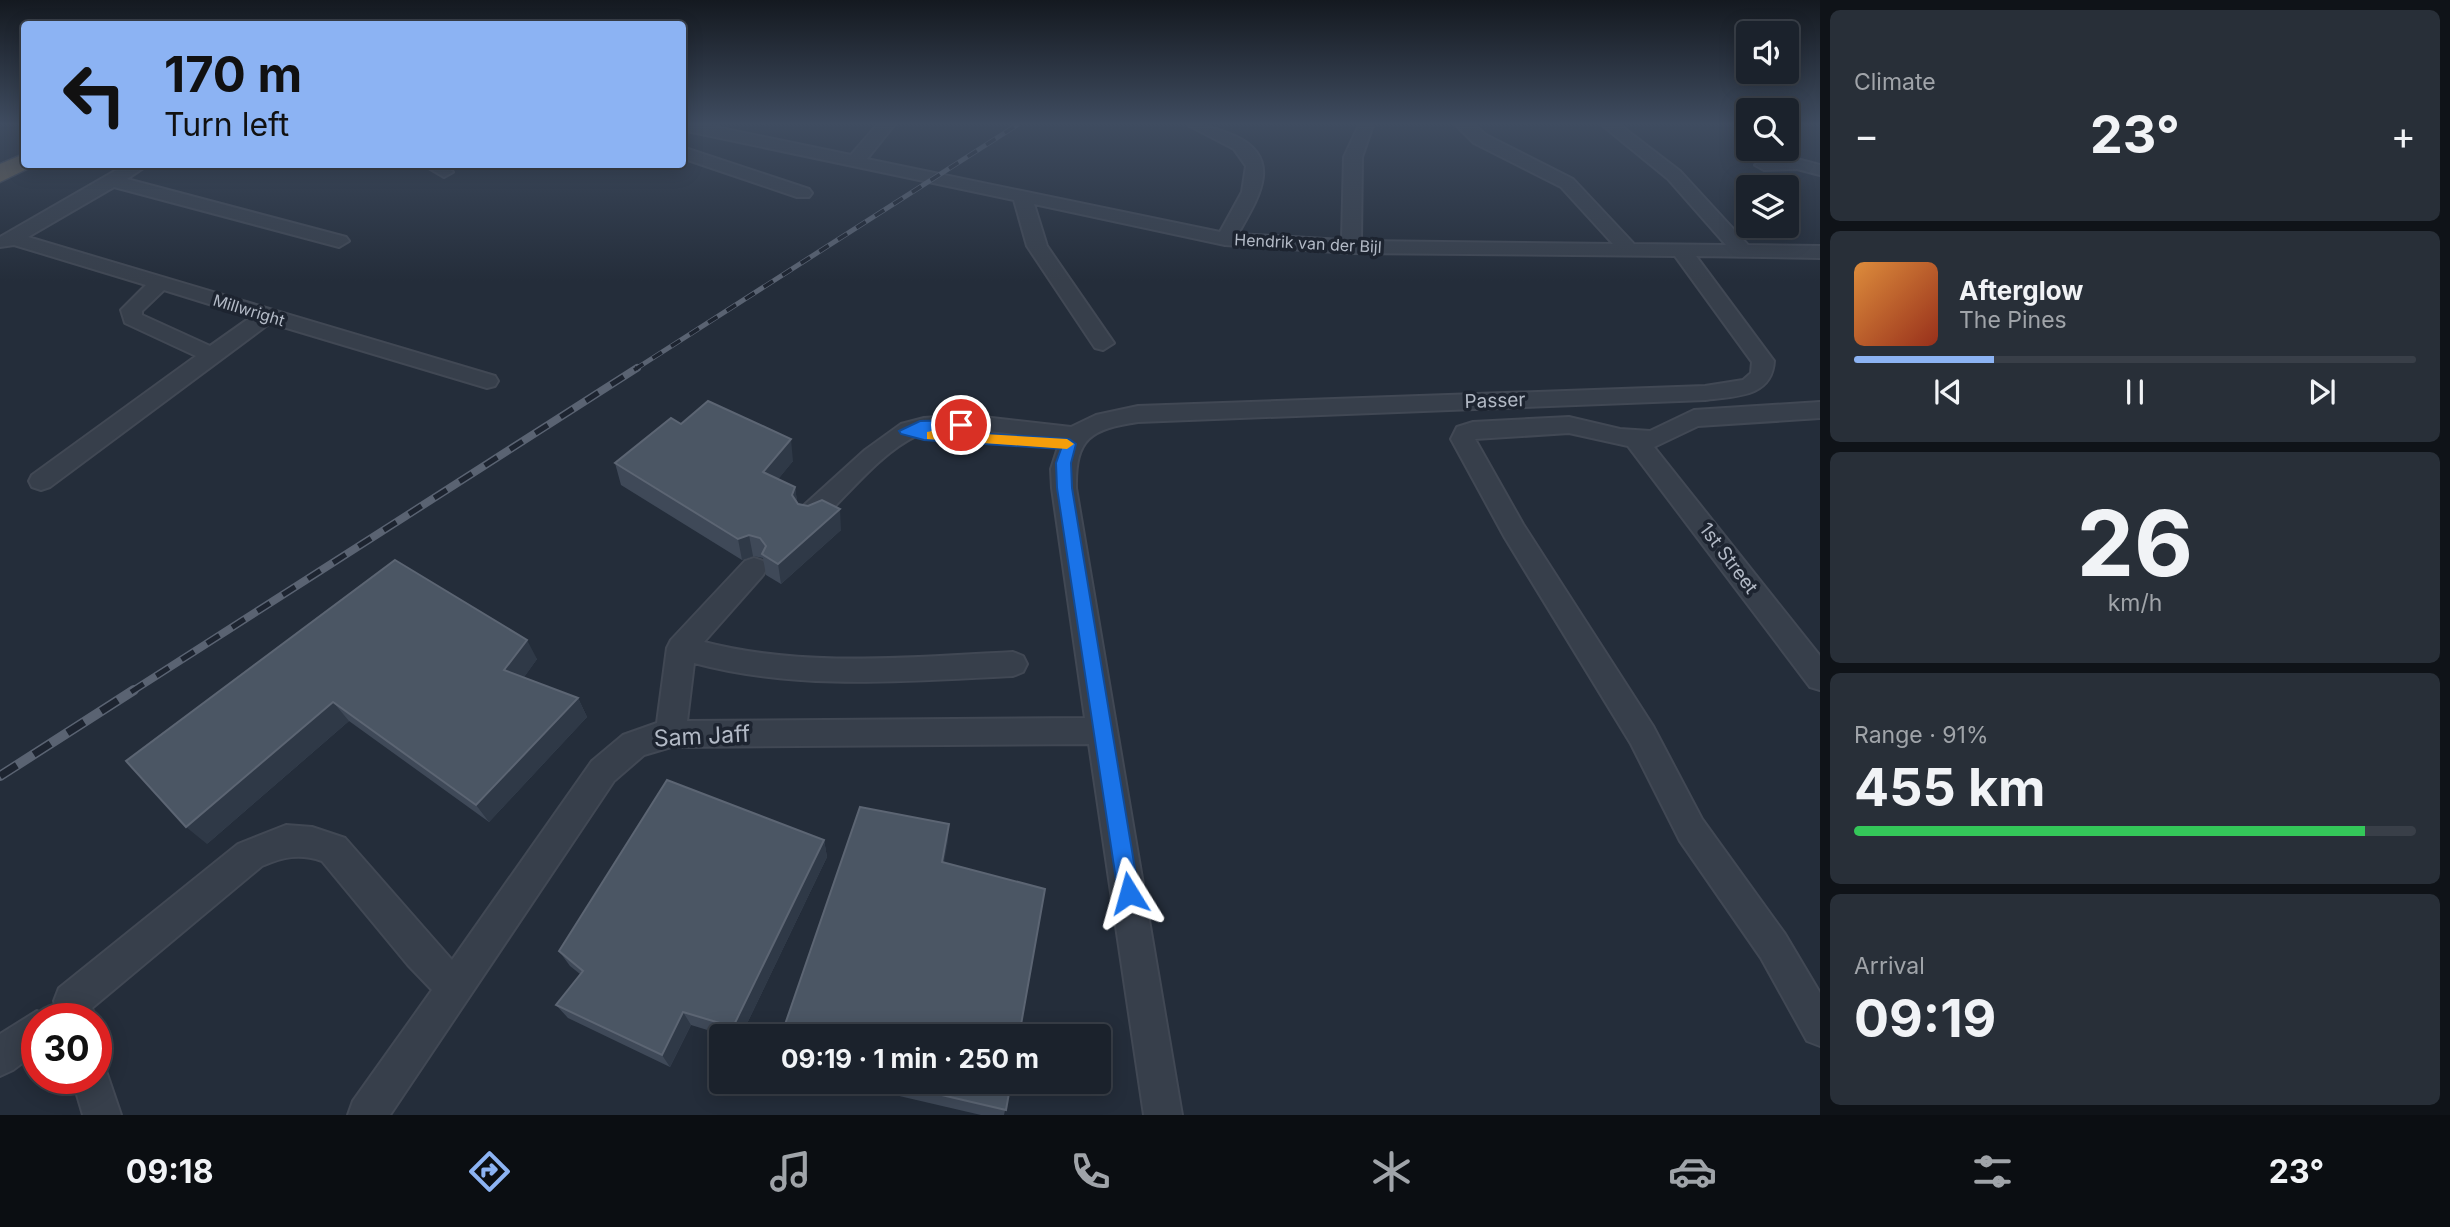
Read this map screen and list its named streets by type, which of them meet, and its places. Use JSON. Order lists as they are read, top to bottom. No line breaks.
{"streets":{"street":["Hendrik van der Bijl","Millwright","Passer","1st Street","Sam Jaff"]},"crossings":[["Hendrik van der Bijl","Passer"]],"page":{"tile":["Climate",["26","km/h"],["Range · 91%","455 km"],["Arrival","09:19"]],"turn":["170 m","Turn left"],"heat":["−","23°","+"],"song":["Afterglow","The Pines"],"limit":"30","trip":"09:19 · 1 min · 250 m","tabs":["09:18","23°"]}}
